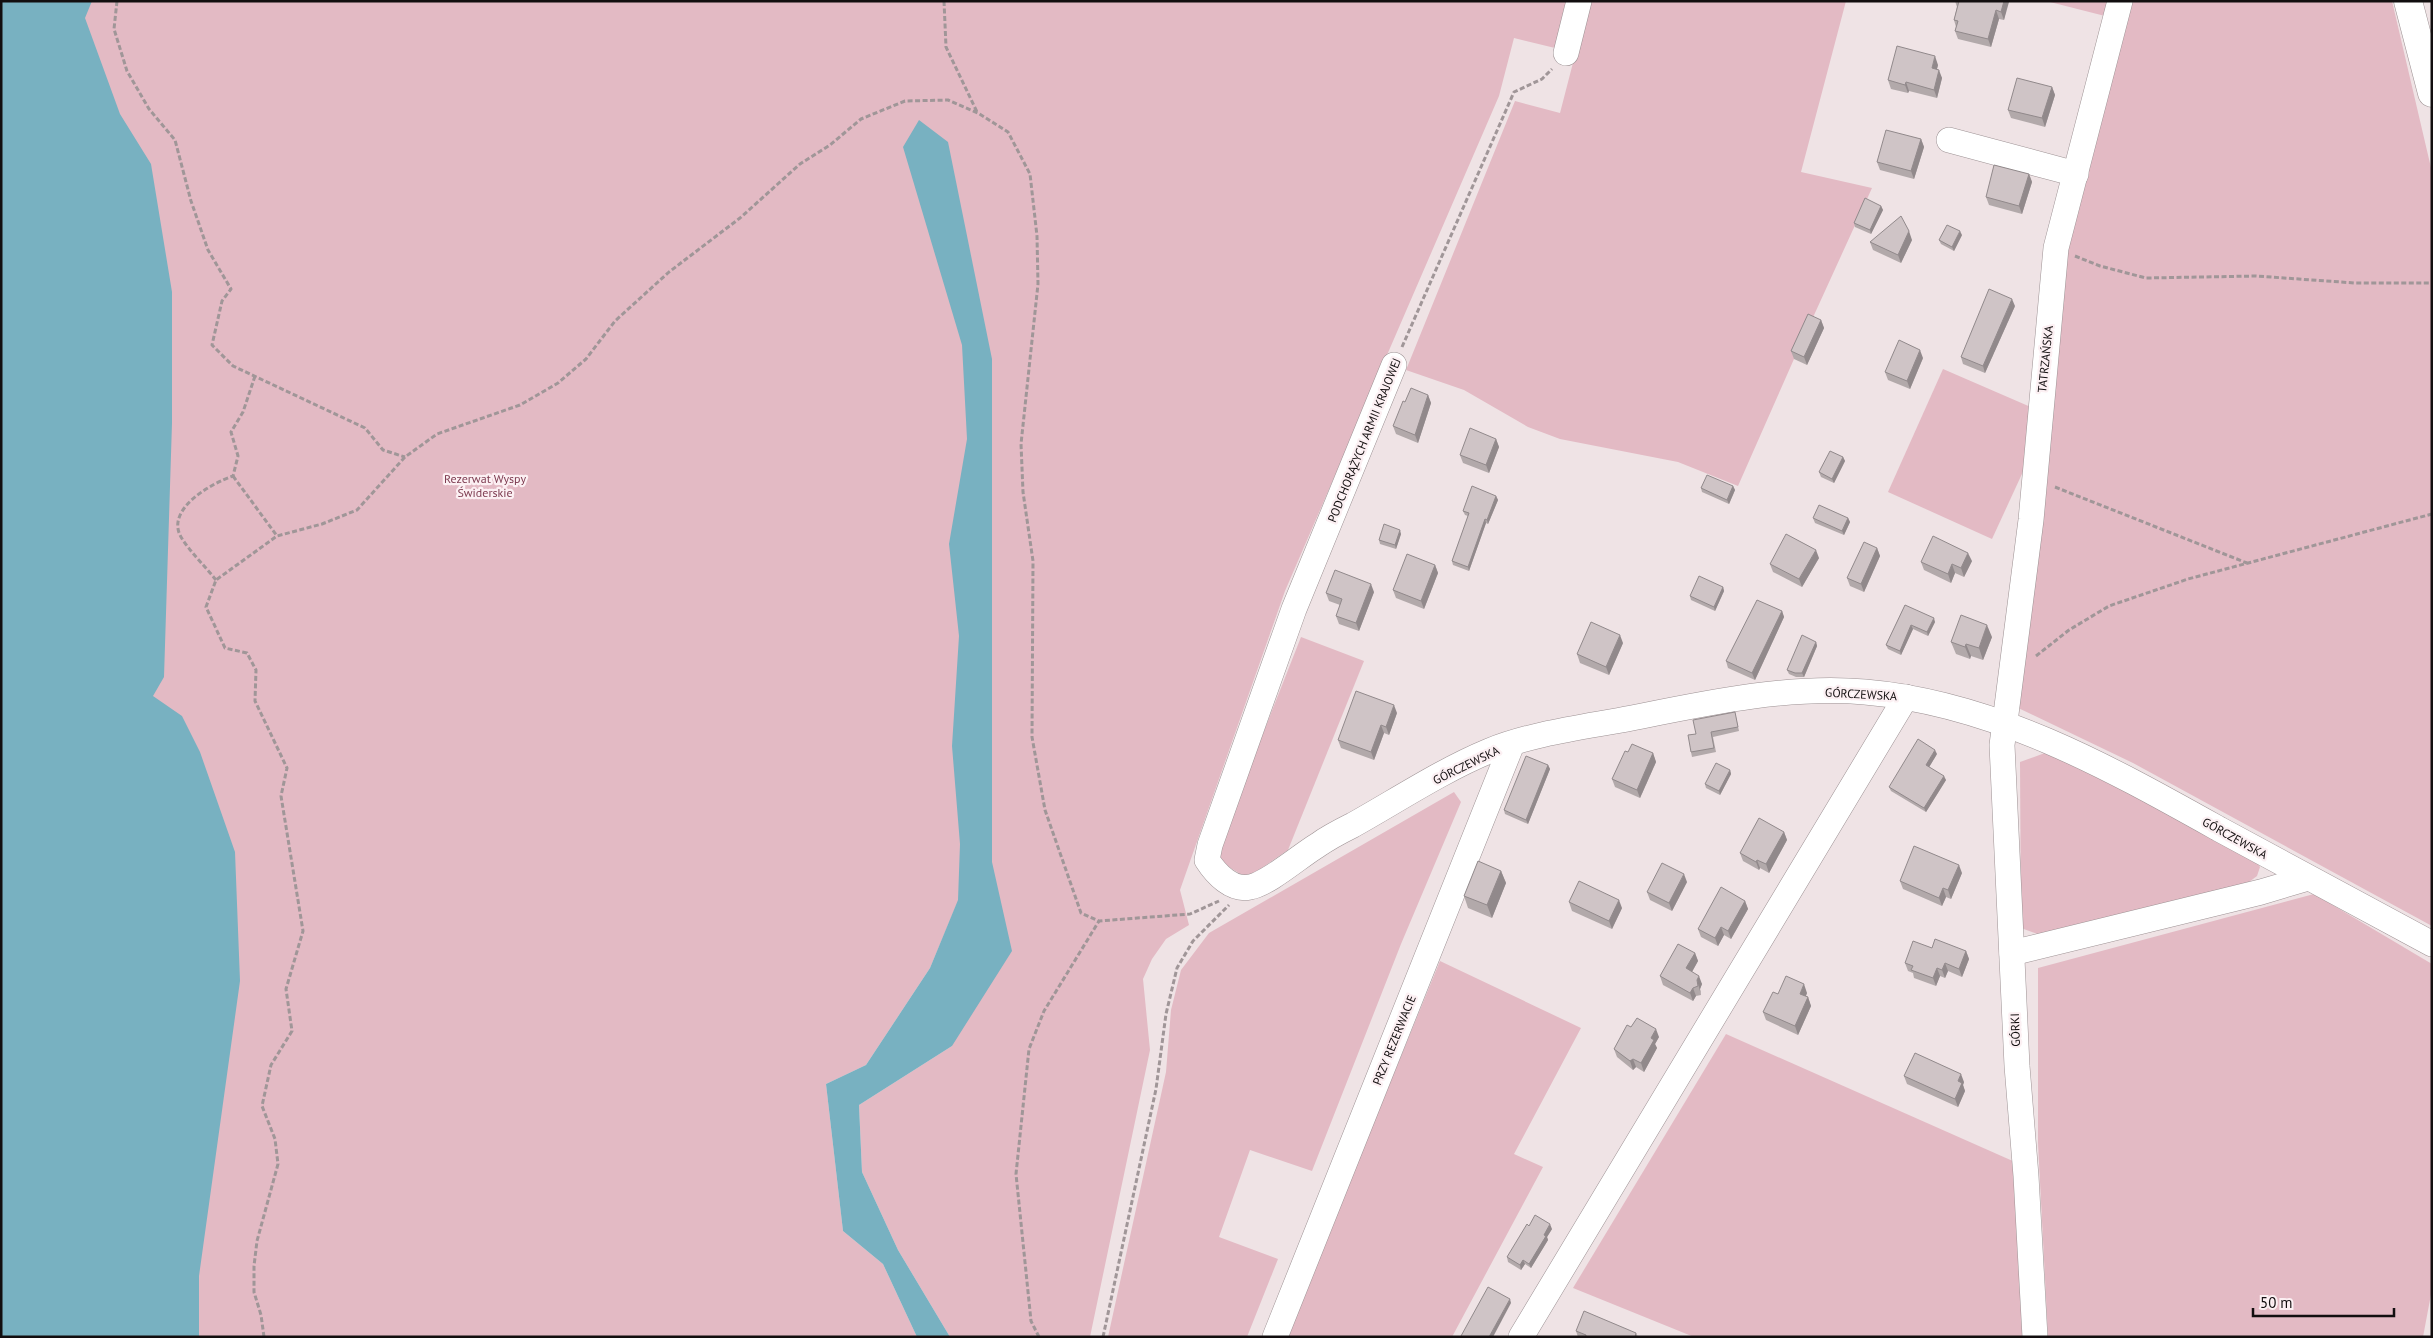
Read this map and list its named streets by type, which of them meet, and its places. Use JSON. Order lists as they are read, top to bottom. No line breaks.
{"streets":{"street":["TATRZAŃSKA","PODCHORĄŻYCH ARMII KRAJOWEJ","GÓRCZEWSKA","GÓRKI","PRZY REZERWACIE"]},"crossings":[["TATRZAŃSKA","GÓRCZEWSKA"],["TATRZAŃSKA","GÓRKI"],["PODCHORĄŻYCH ARMII KRAJOWEJ","GÓRCZEWSKA"],["GÓRCZEWSKA","GÓRKI"],["GÓRCZEWSKA","PRZY REZERWACIE"]],"parks":["Rezerwat Wyspy Świderskie"],"scale_bar":"50 m"}
